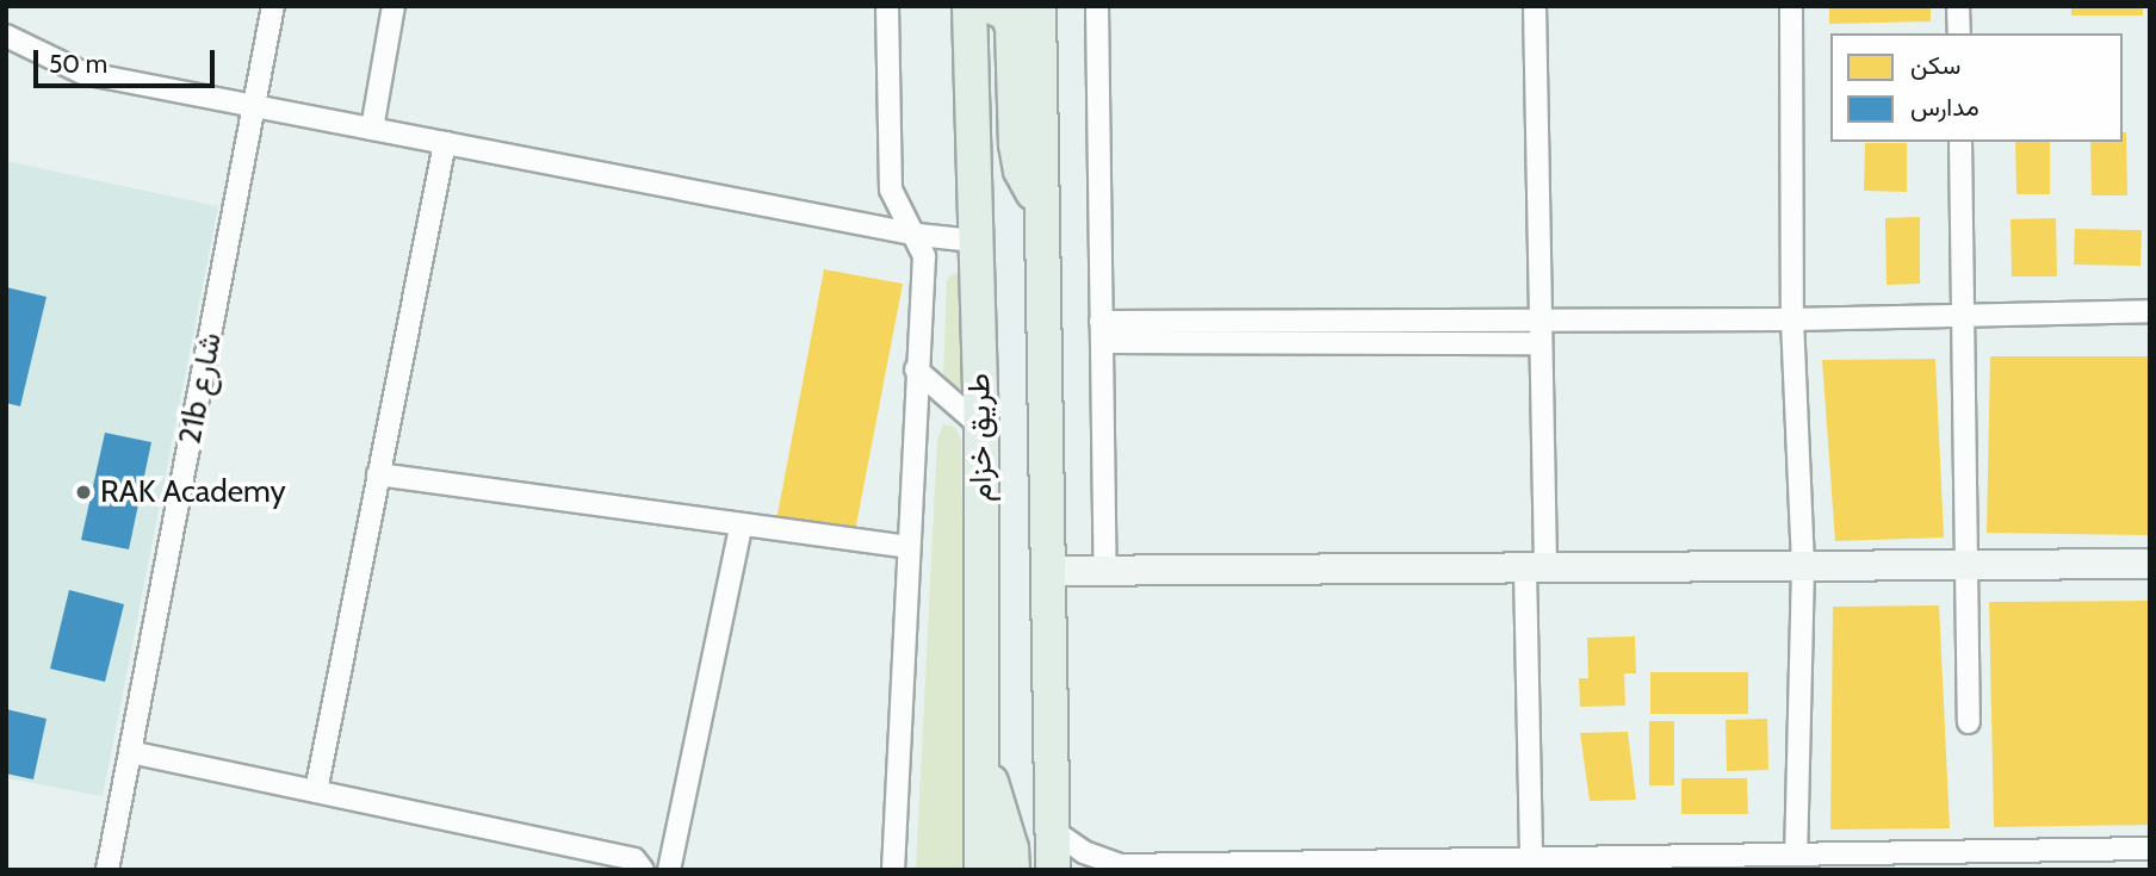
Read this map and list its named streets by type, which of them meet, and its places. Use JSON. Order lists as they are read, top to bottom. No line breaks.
{"streets":{"main road":["طريق خزام"],"street":["21b شارع"]},"places":["RAK Academy"],"legend":["سكن","مدارس"],"scale_bar":"50 m"}
